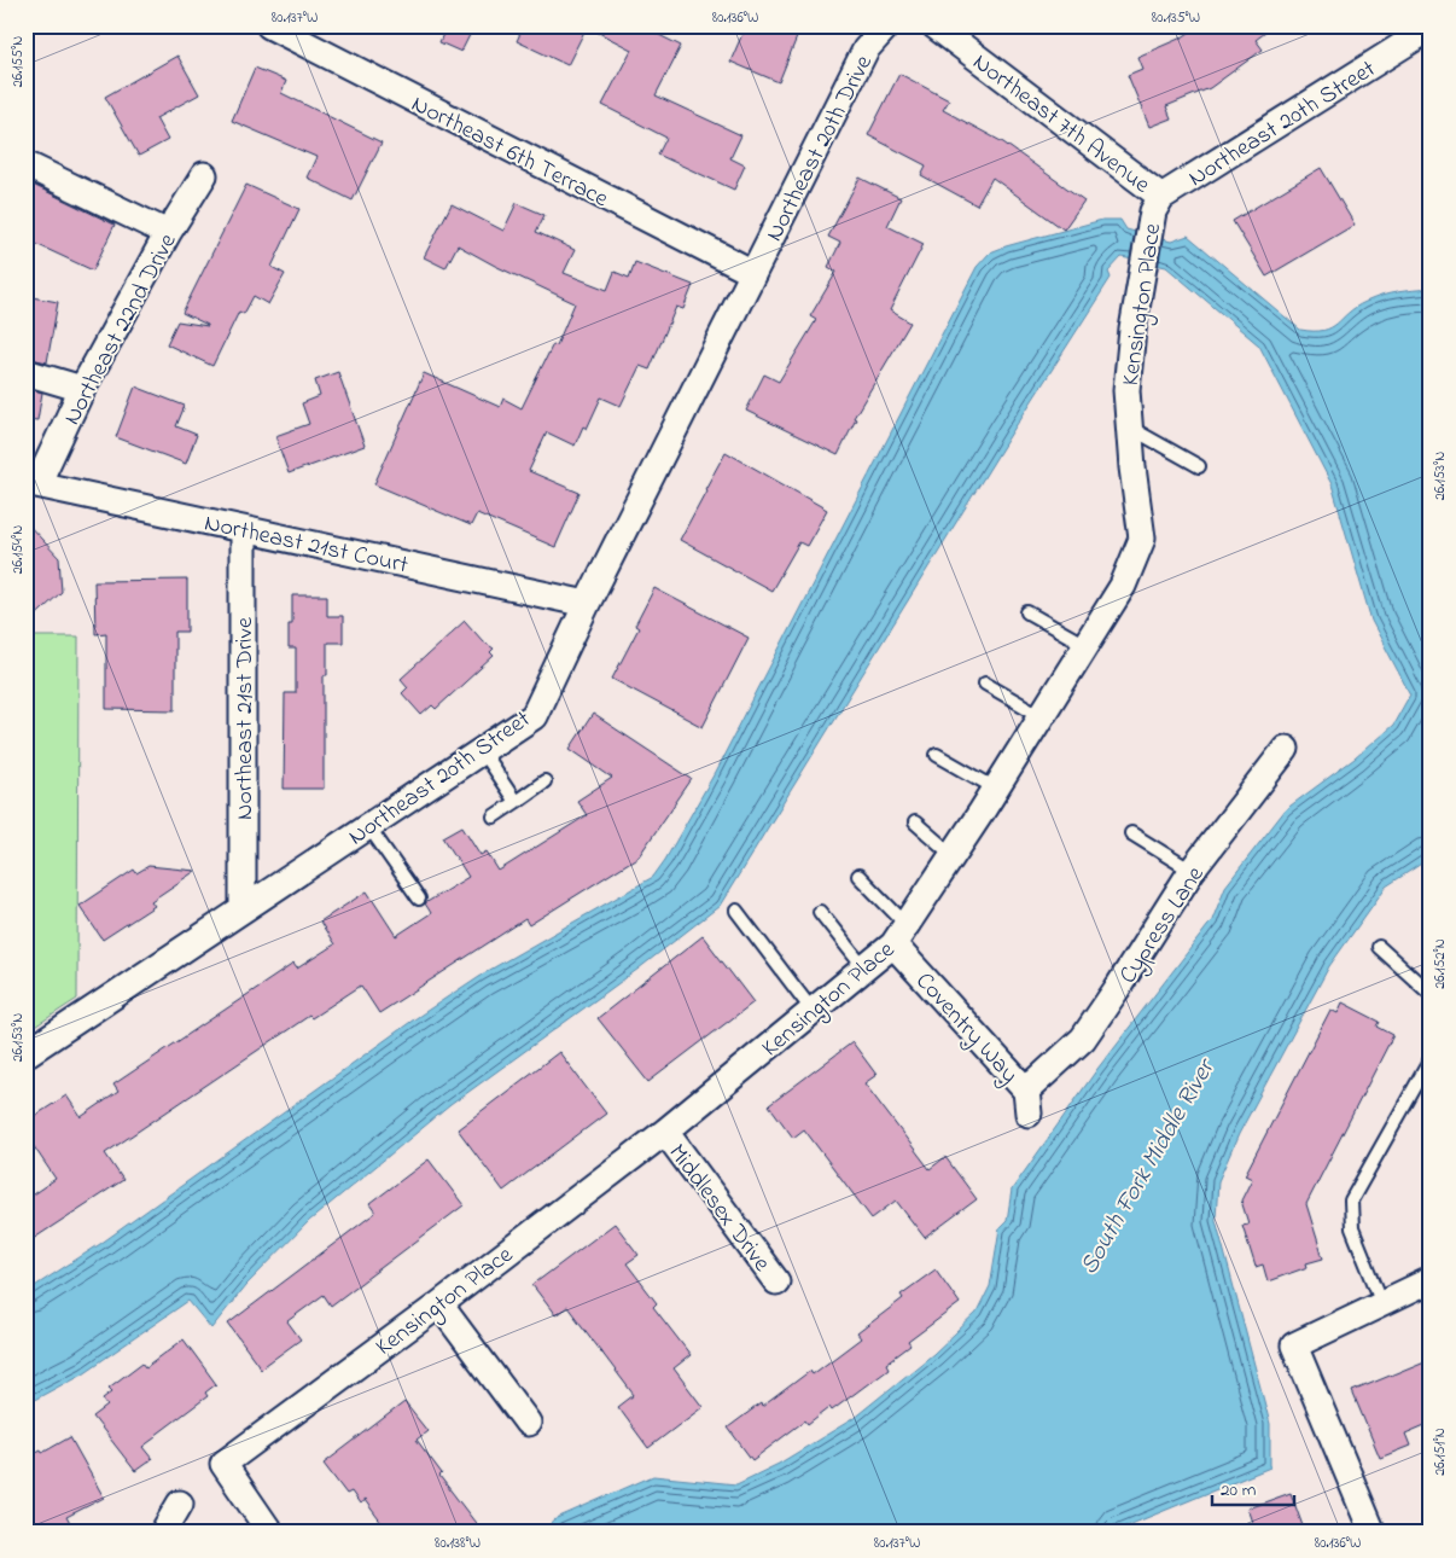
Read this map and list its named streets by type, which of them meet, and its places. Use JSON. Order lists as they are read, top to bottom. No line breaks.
{"streets":{"street":["Northeast 7th Avenue","Northeast 20th Street","Northeast 20th Drive","Northeast 6th Terrace","Kensington Place","Northeast 22nd Drive","Northeast 21st Court","Northeast 21st Drive","Cypress Lane","Coventry Way","Middlesex Drive"]},"crossings":[["Northeast 7th Avenue","Northeast 20th Street"],["Northeast 7th Avenue","Kensington Place"],["Northeast 20th Street","Northeast 20th Drive"],["Northeast 20th Street","Northeast 6th Terrace"],["Northeast 20th Street","Kensington Place"],["Northeast 20th Street","Northeast 21st Court"],["Northeast 20th Street","Northeast 21st Drive"],["Northeast 20th Drive","Northeast 6th Terrace"],["Kensington Place","Coventry Way"],["Kensington Place","Middlesex Drive"],["Northeast 22nd Drive","Northeast 21st Court"],["Northeast 21st Court","Northeast 21st Drive"],["Cypress Lane","Coventry Way"]],"water":["South Fork Middle River"],"scale_bar":"20 m","coordinates":["80.137°W","80.136°W","80.135°W","26.155°N","26.153°N","26.154°N","26.152°N","26.151°N","80.138°W"]}
